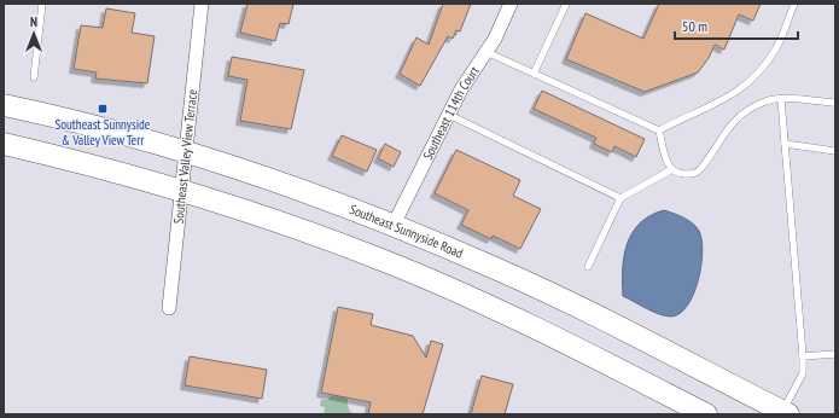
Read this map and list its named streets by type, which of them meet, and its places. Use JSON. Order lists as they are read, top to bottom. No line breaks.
{"streets":{"main road":["Southeast Sunnyside Road"],"street":["Southeast 114th Court","Southeast Valley View Terrace"]},"crossings":[["Southeast 114th Court","Southeast Sunnyside Road"],["Southeast Valley View Terrace","Southeast Sunnyside Road"]],"places":{"transit":["Southeast Sunnyside & Valley View Terr"]},"scale_bar":"50 m","north":"top"}
